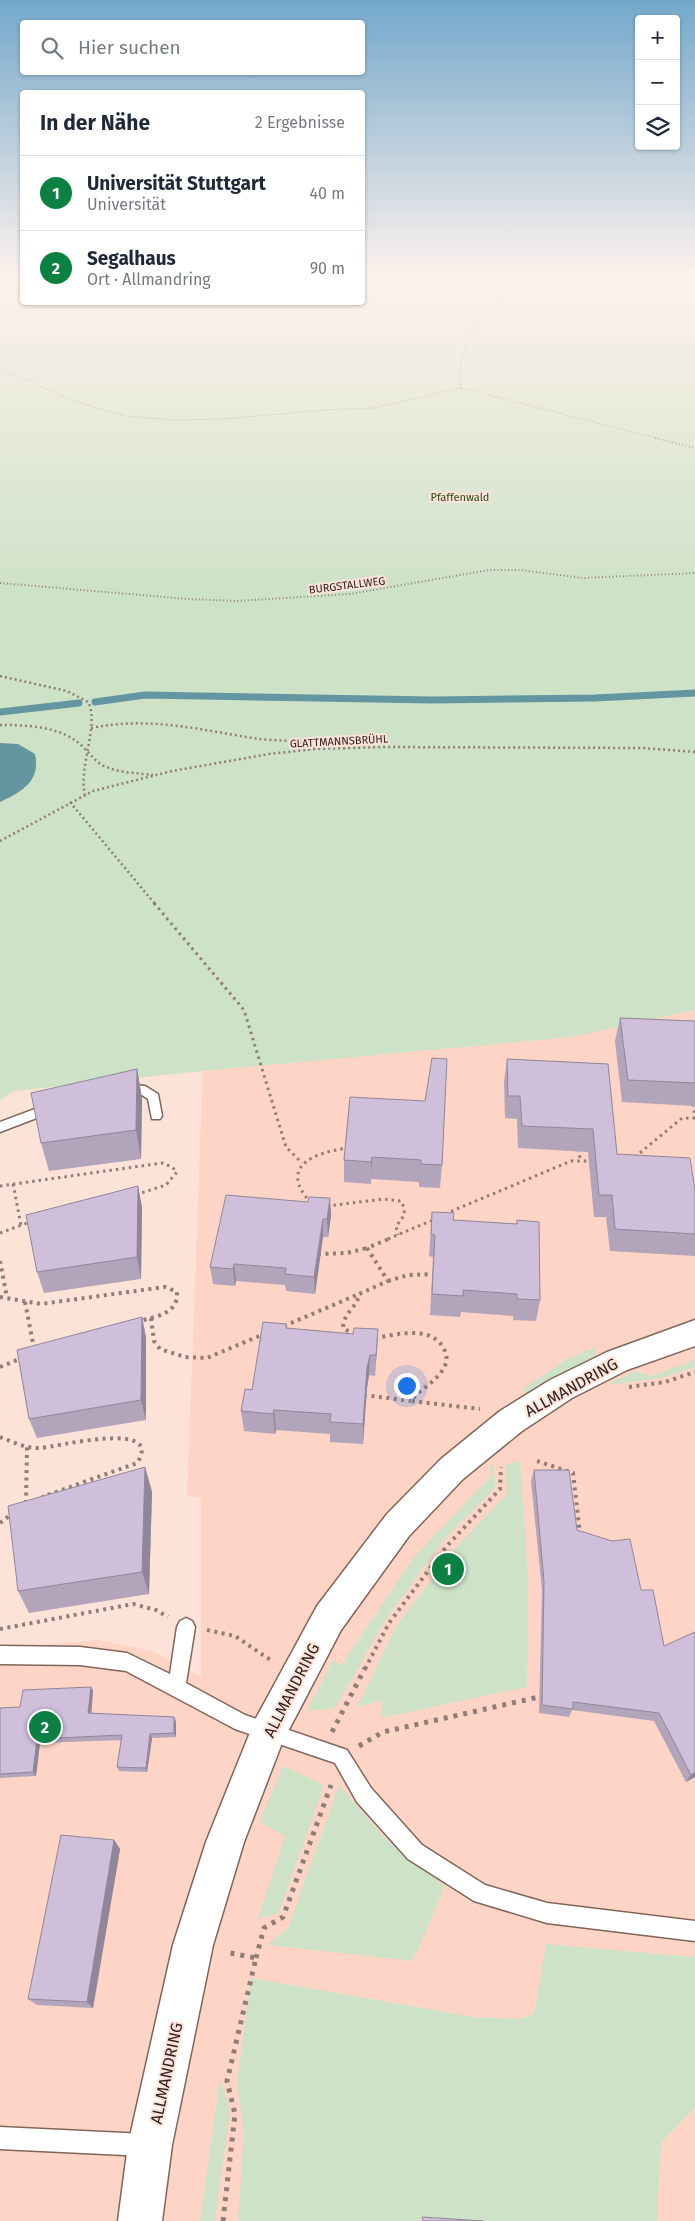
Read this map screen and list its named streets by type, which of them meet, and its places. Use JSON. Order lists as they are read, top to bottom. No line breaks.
{"streets":{"street":["ALLMANDRING"],"path":["BURGSTALLWEG","GLATTMANNSBRÜHL"]},"parks":["Pfaffenwald"],"page":{"map_buttons":["+","−"],"search":"Hier suchen","heading":["In der Nähe","2 Ergebnisse"],"list":[{"mark":"1","name":"Universität Stuttgart","note":"Universität","value":"40 m"},{"mark":"2","name":"Segalhaus","note":"Ort · Allmandring","value":"90 m"}],"pins":["1","2"]}}
